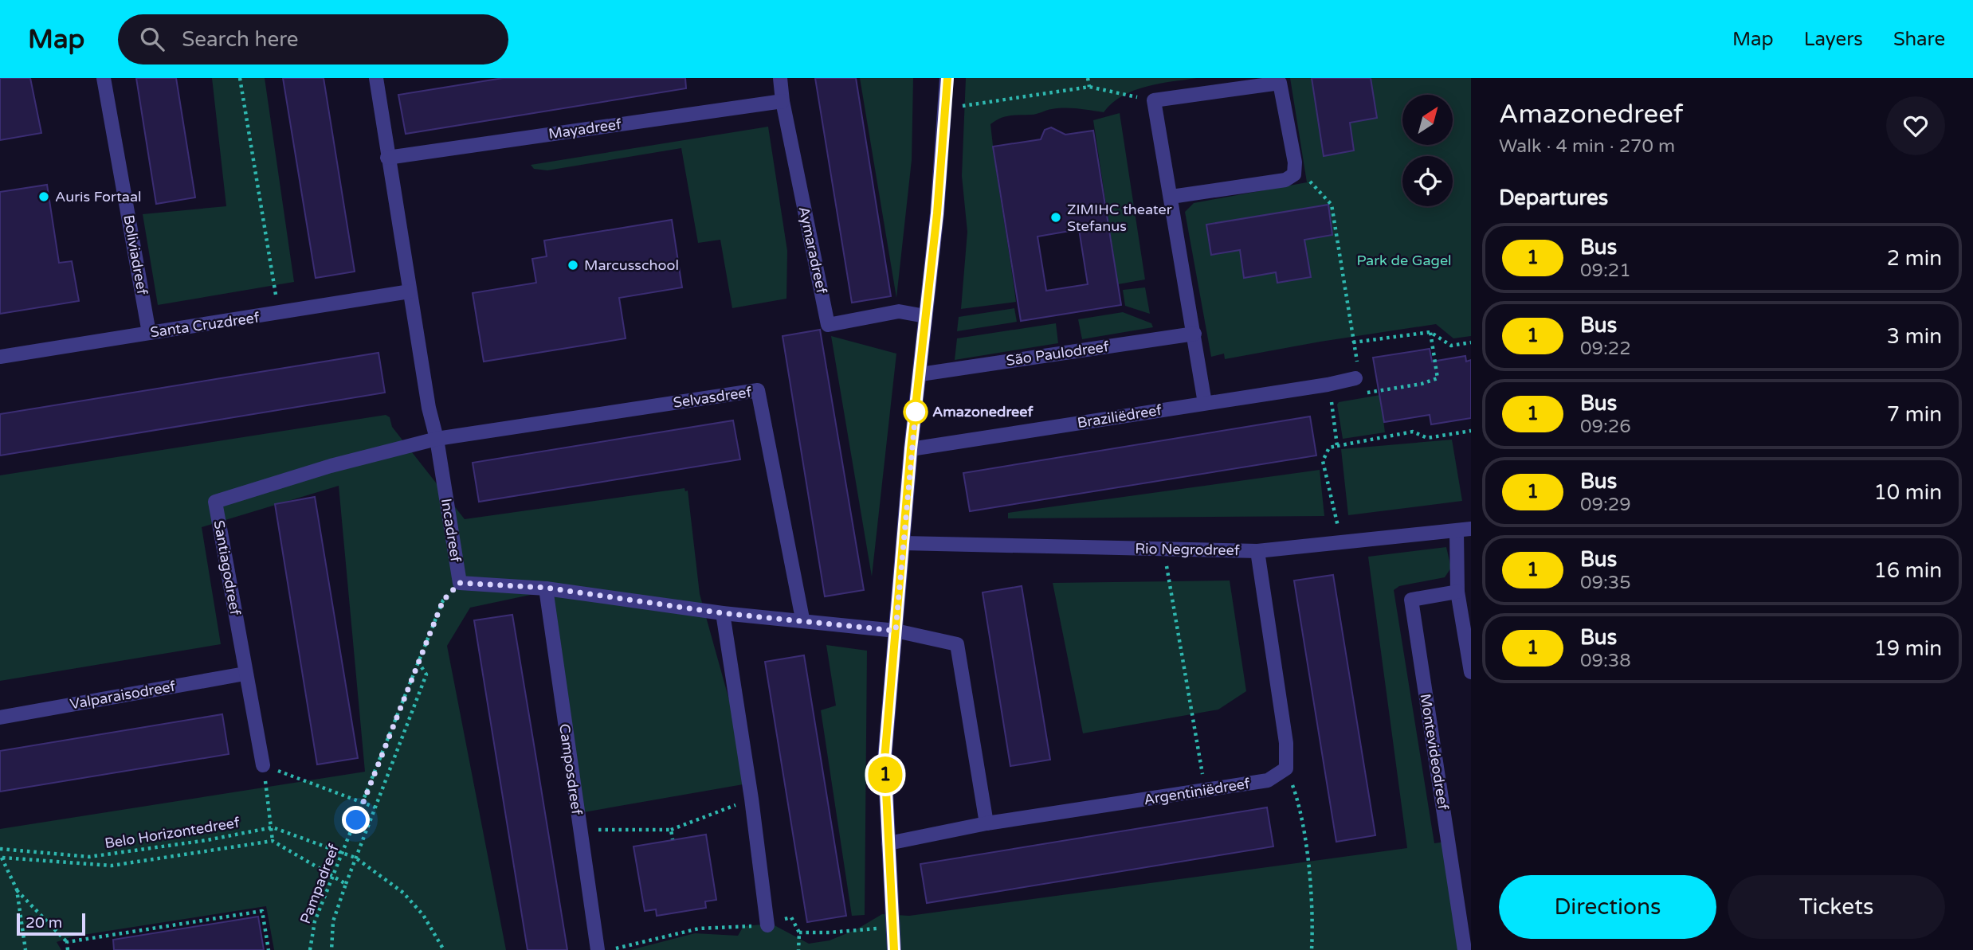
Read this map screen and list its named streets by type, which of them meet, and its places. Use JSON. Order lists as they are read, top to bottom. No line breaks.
{"streets":{"street":["Mayadreef","Aymaradreef","Boliviadreef","Santa Cruzdreef","São Paulodreef","Selvasdreef","Braziliëdreef","Incadreef","Rio Negrodreef","Santiagodreef","Valparaisodreef","Montevideodreef","Camposdreef","Argentiniëdreef"],"path":["Belo Horizontedreef","Pampadreef"]},"crossings":[["Mayadreef","Aymaradreef"],["Mayadreef","Incadreef"],["Boliviadreef","Santa Cruzdreef"],["Santa Cruzdreef","Incadreef"],["Selvasdreef","Incadreef"],["Selvasdreef","Santiagodreef"],["Incadreef","Santiagodreef"],["Incadreef","Pampadreef"],["Santiagodreef","Valparaisodreef"]],"parks":["Park de Gagel"],"places":["Auris Fortaal","ZIMIHC theater Stefanus","Marcusschool","Amazonedreef"],"lines":["bus line 1"],"scale_bar":"20 m","north":"top right","page":{"header":"Map","search":"Search here","nav":["Map","Layers","Share"],"on_map":"1","heading":[["Amazonedreef","Walk · 4 min · 270 m"],"Departures"],"list":[{"mark":"1","name":"Bus","note":"09:21","value":"2 min"},{"mark":"1","name":"Bus","note":"09:22","value":"3 min"},{"mark":"1","name":"Bus","note":"09:26","value":"7 min"},{"mark":"1","name":"Bus","note":"09:29","value":"10 min"},{"mark":"1","name":"Bus","note":"09:35","value":"16 min"},{"mark":"1","name":"Bus","note":"09:38","value":"19 min"}],"buttons":["Directions","Tickets"],"scale":"20 m"}}
